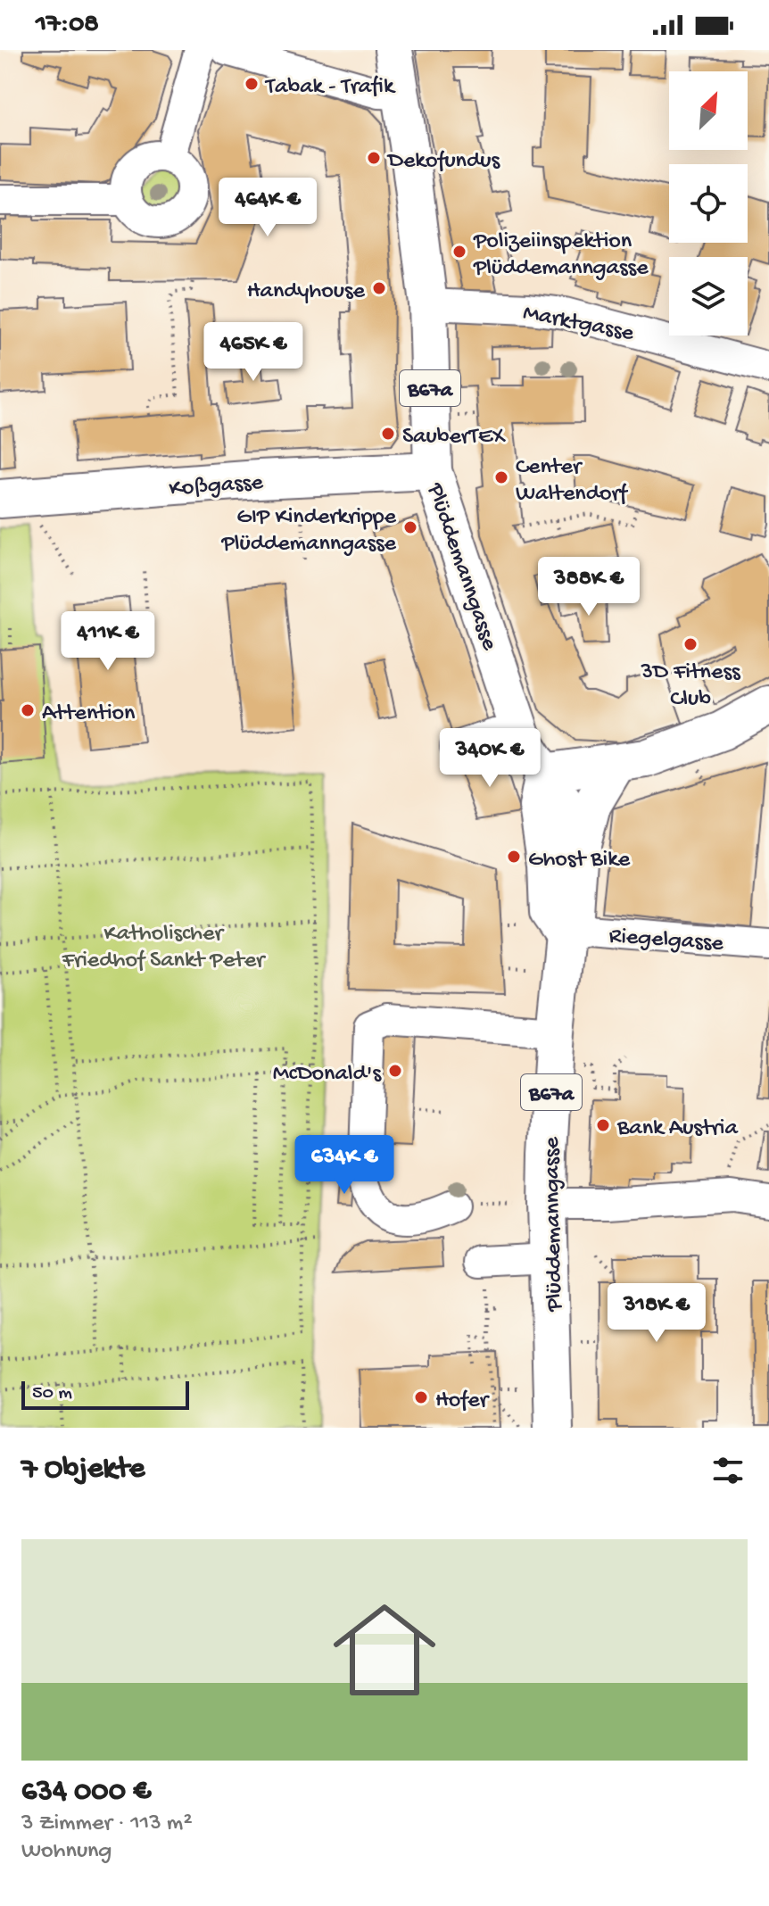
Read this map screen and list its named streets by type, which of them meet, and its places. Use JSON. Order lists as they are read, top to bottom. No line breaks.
{"streets":{"main road":["B67a","Koßgasse","Plüddemanngasse"],"street":["Marktgasse","Riegelgasse"]},"crossings":[["Marktgasse","Plüddemanngasse"],["Koßgasse","Plüddemanngasse"],["Plüddemanngasse","Riegelgasse"]],"parks":["Katholischer Friedhof Sankt Peter"],"places":["Tabak - Trafik","Dekofundus","Polizeiinspektion Plüddemanngasse","Handyhouse","SauberTEX","Center Waltendorf","GIP Kinderkrippe Plüddemanngasse","3D Fitness Club","Attention","Ghost Bike","McDonald's","Bank Austria","Hofer"],"scale_bar":"50 m","north":"top right","page":{"status":"17:08","price":["464K €","465K €","388K €","411K €","340K €","634K €","318K €"],"scale":"50 m","heading":"7 Objekte","list":[{"name":"634 000 €","note":"3 Zimmer · 113 m² · Wohnung"}]}}
